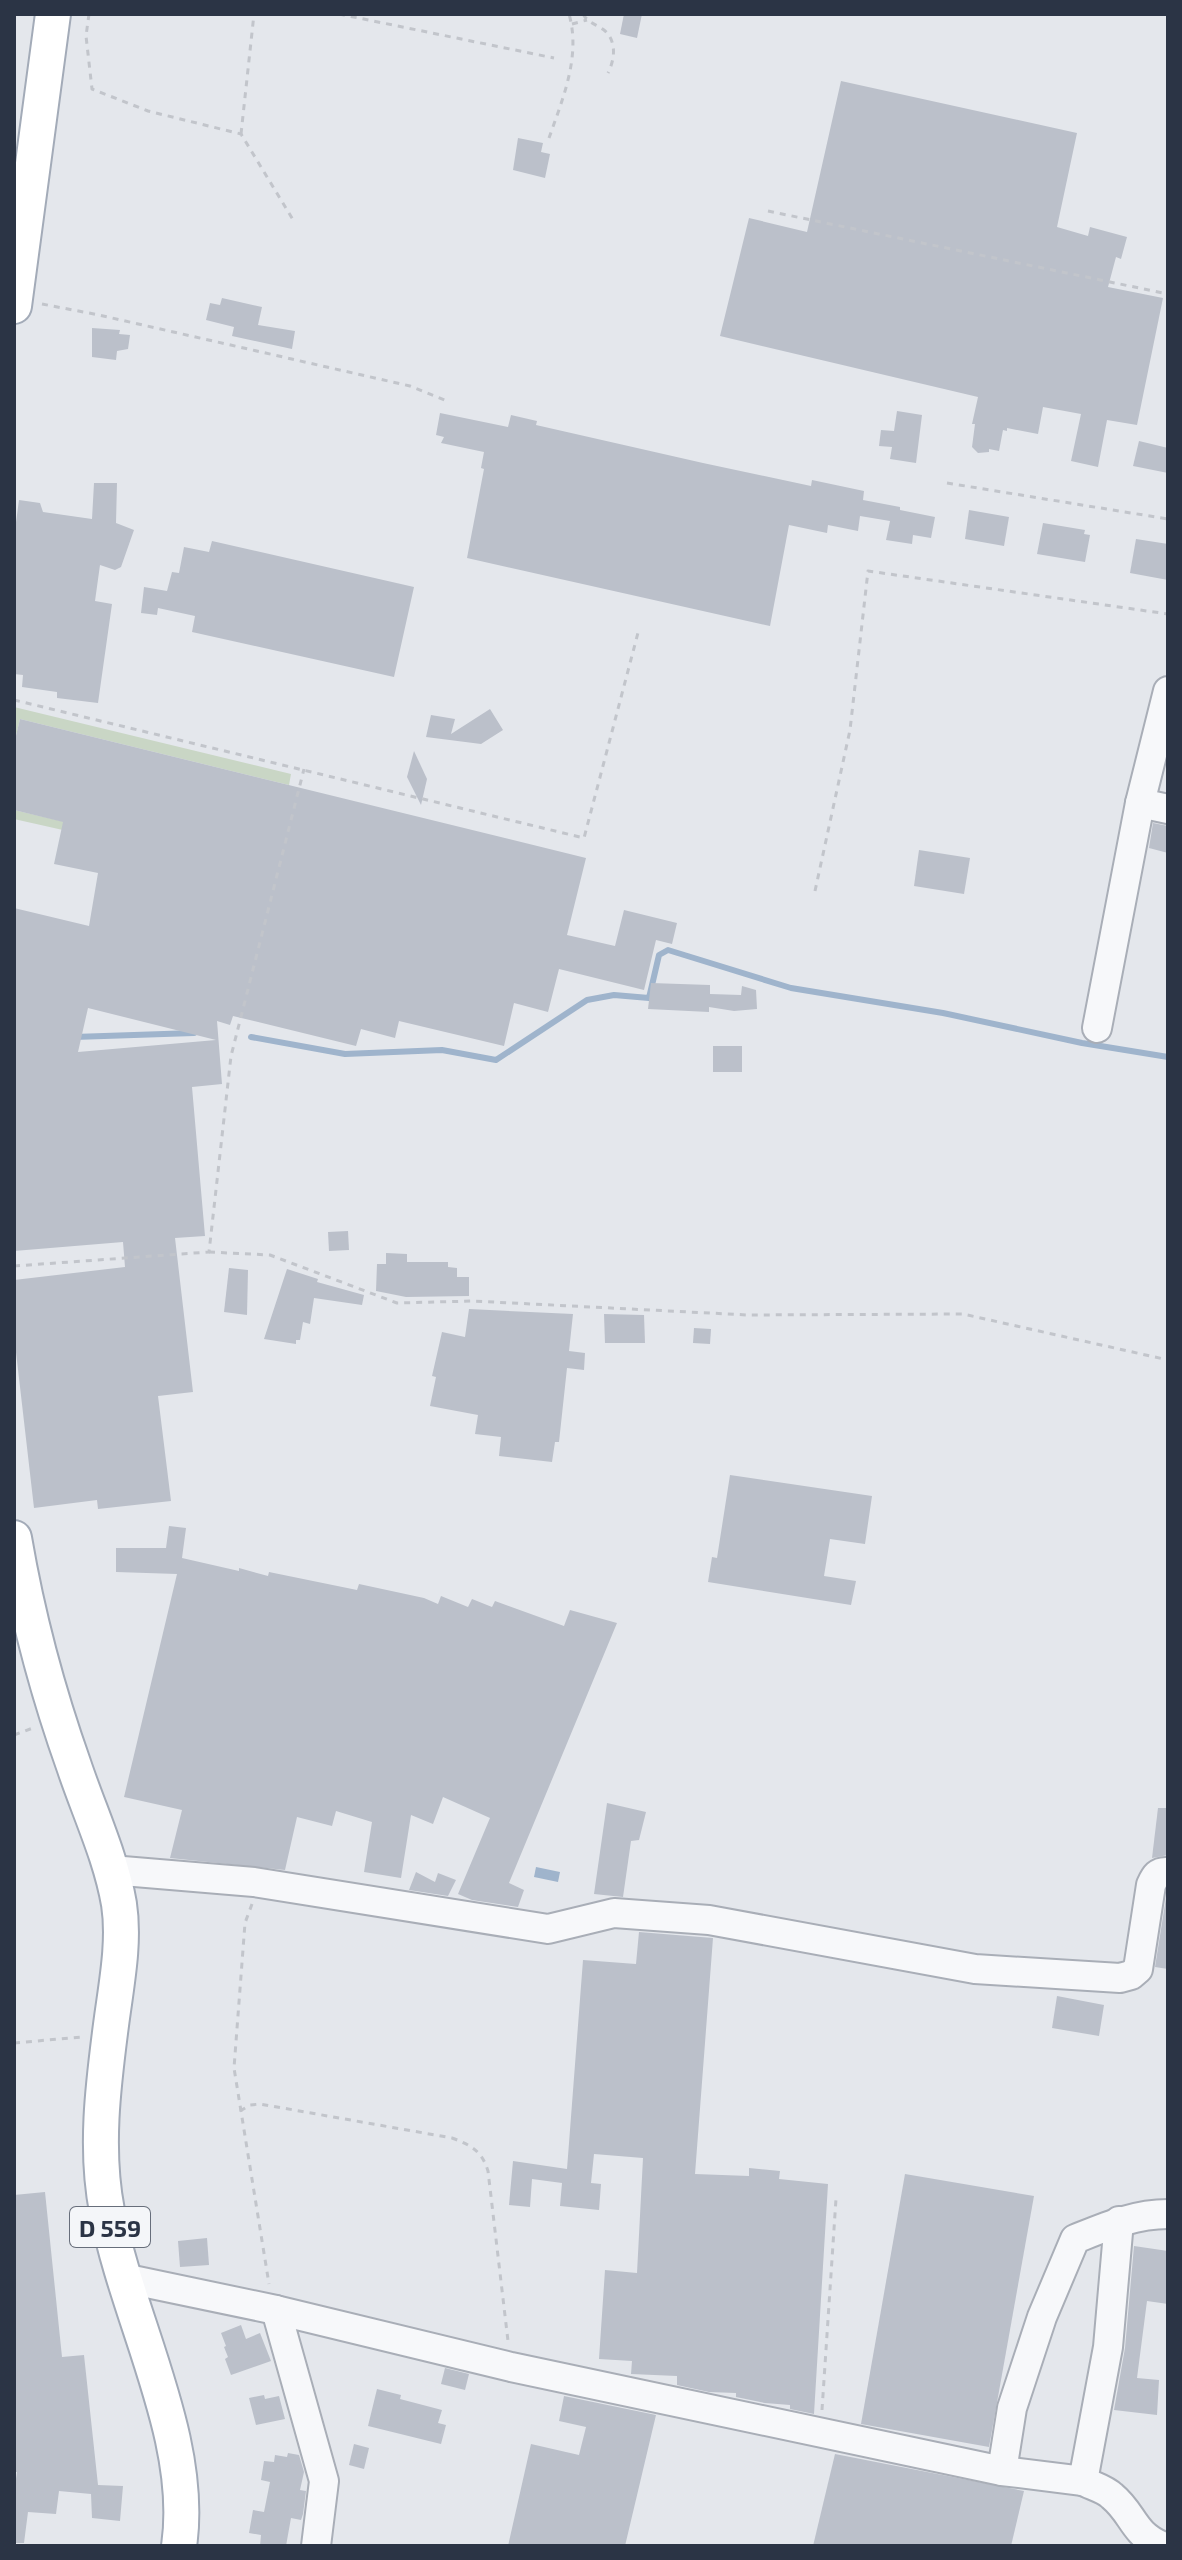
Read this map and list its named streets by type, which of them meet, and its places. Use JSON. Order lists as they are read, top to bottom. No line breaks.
{"streets":{"main road":["D 559"]}}
